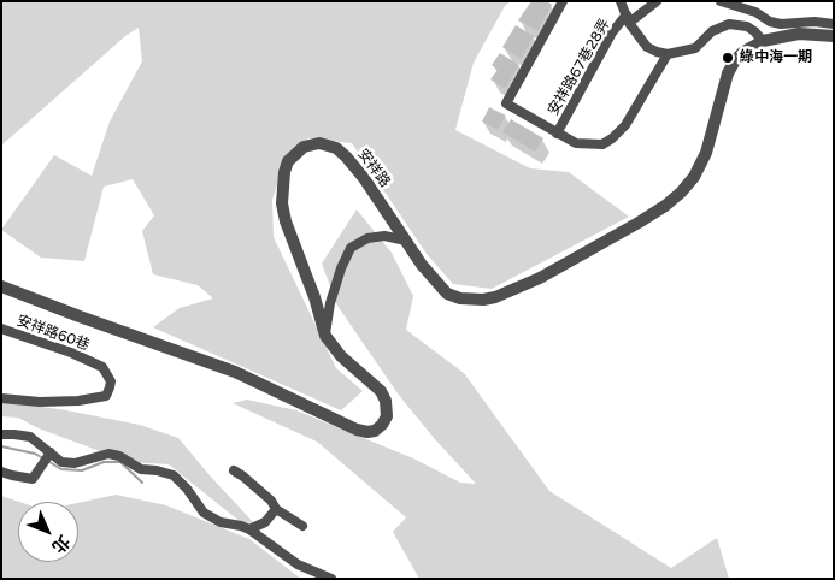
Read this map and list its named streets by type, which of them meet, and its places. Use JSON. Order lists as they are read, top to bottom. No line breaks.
{"streets":{"street":["安祥路67巷28弄","安祥路","安祥路60巷"]},"places":["綠中海一期"],"north":"bottom right"}
